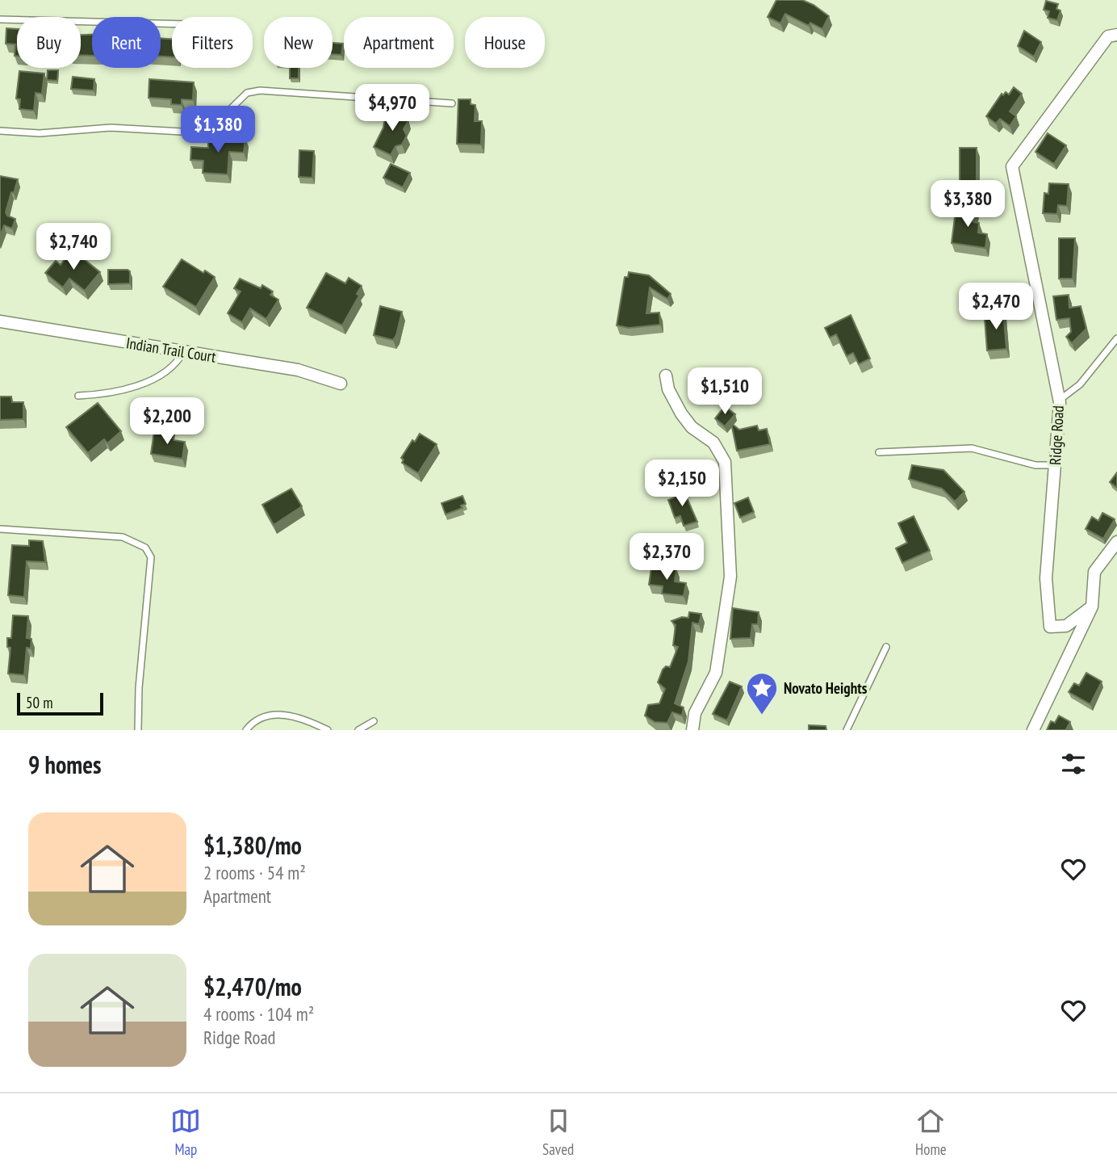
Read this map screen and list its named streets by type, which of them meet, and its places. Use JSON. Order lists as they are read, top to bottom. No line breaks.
{"streets":{"street":["Indian Trail Court","Ridge Road"]},"places":{"place":["Novato Heights"]},"scale_bar":"50 m","page":{"chip":["Buy","Rent","Filters","New","Apartment","House"],"price":["$4,970","$1,380","$3,380","$2,740","$2,470","$1,510","$2,200","$2,150","$2,370"],"scale":"50 m","heading":"9 homes","list":[{"name":"$1,380/mo","note":"2 rooms · 54 m² · Apartment"},{"name":"$2,470/mo","note":"4 rooms · 104 m² · Ridge Road"}],"tabs":["Map","Saved","Home"]}}
